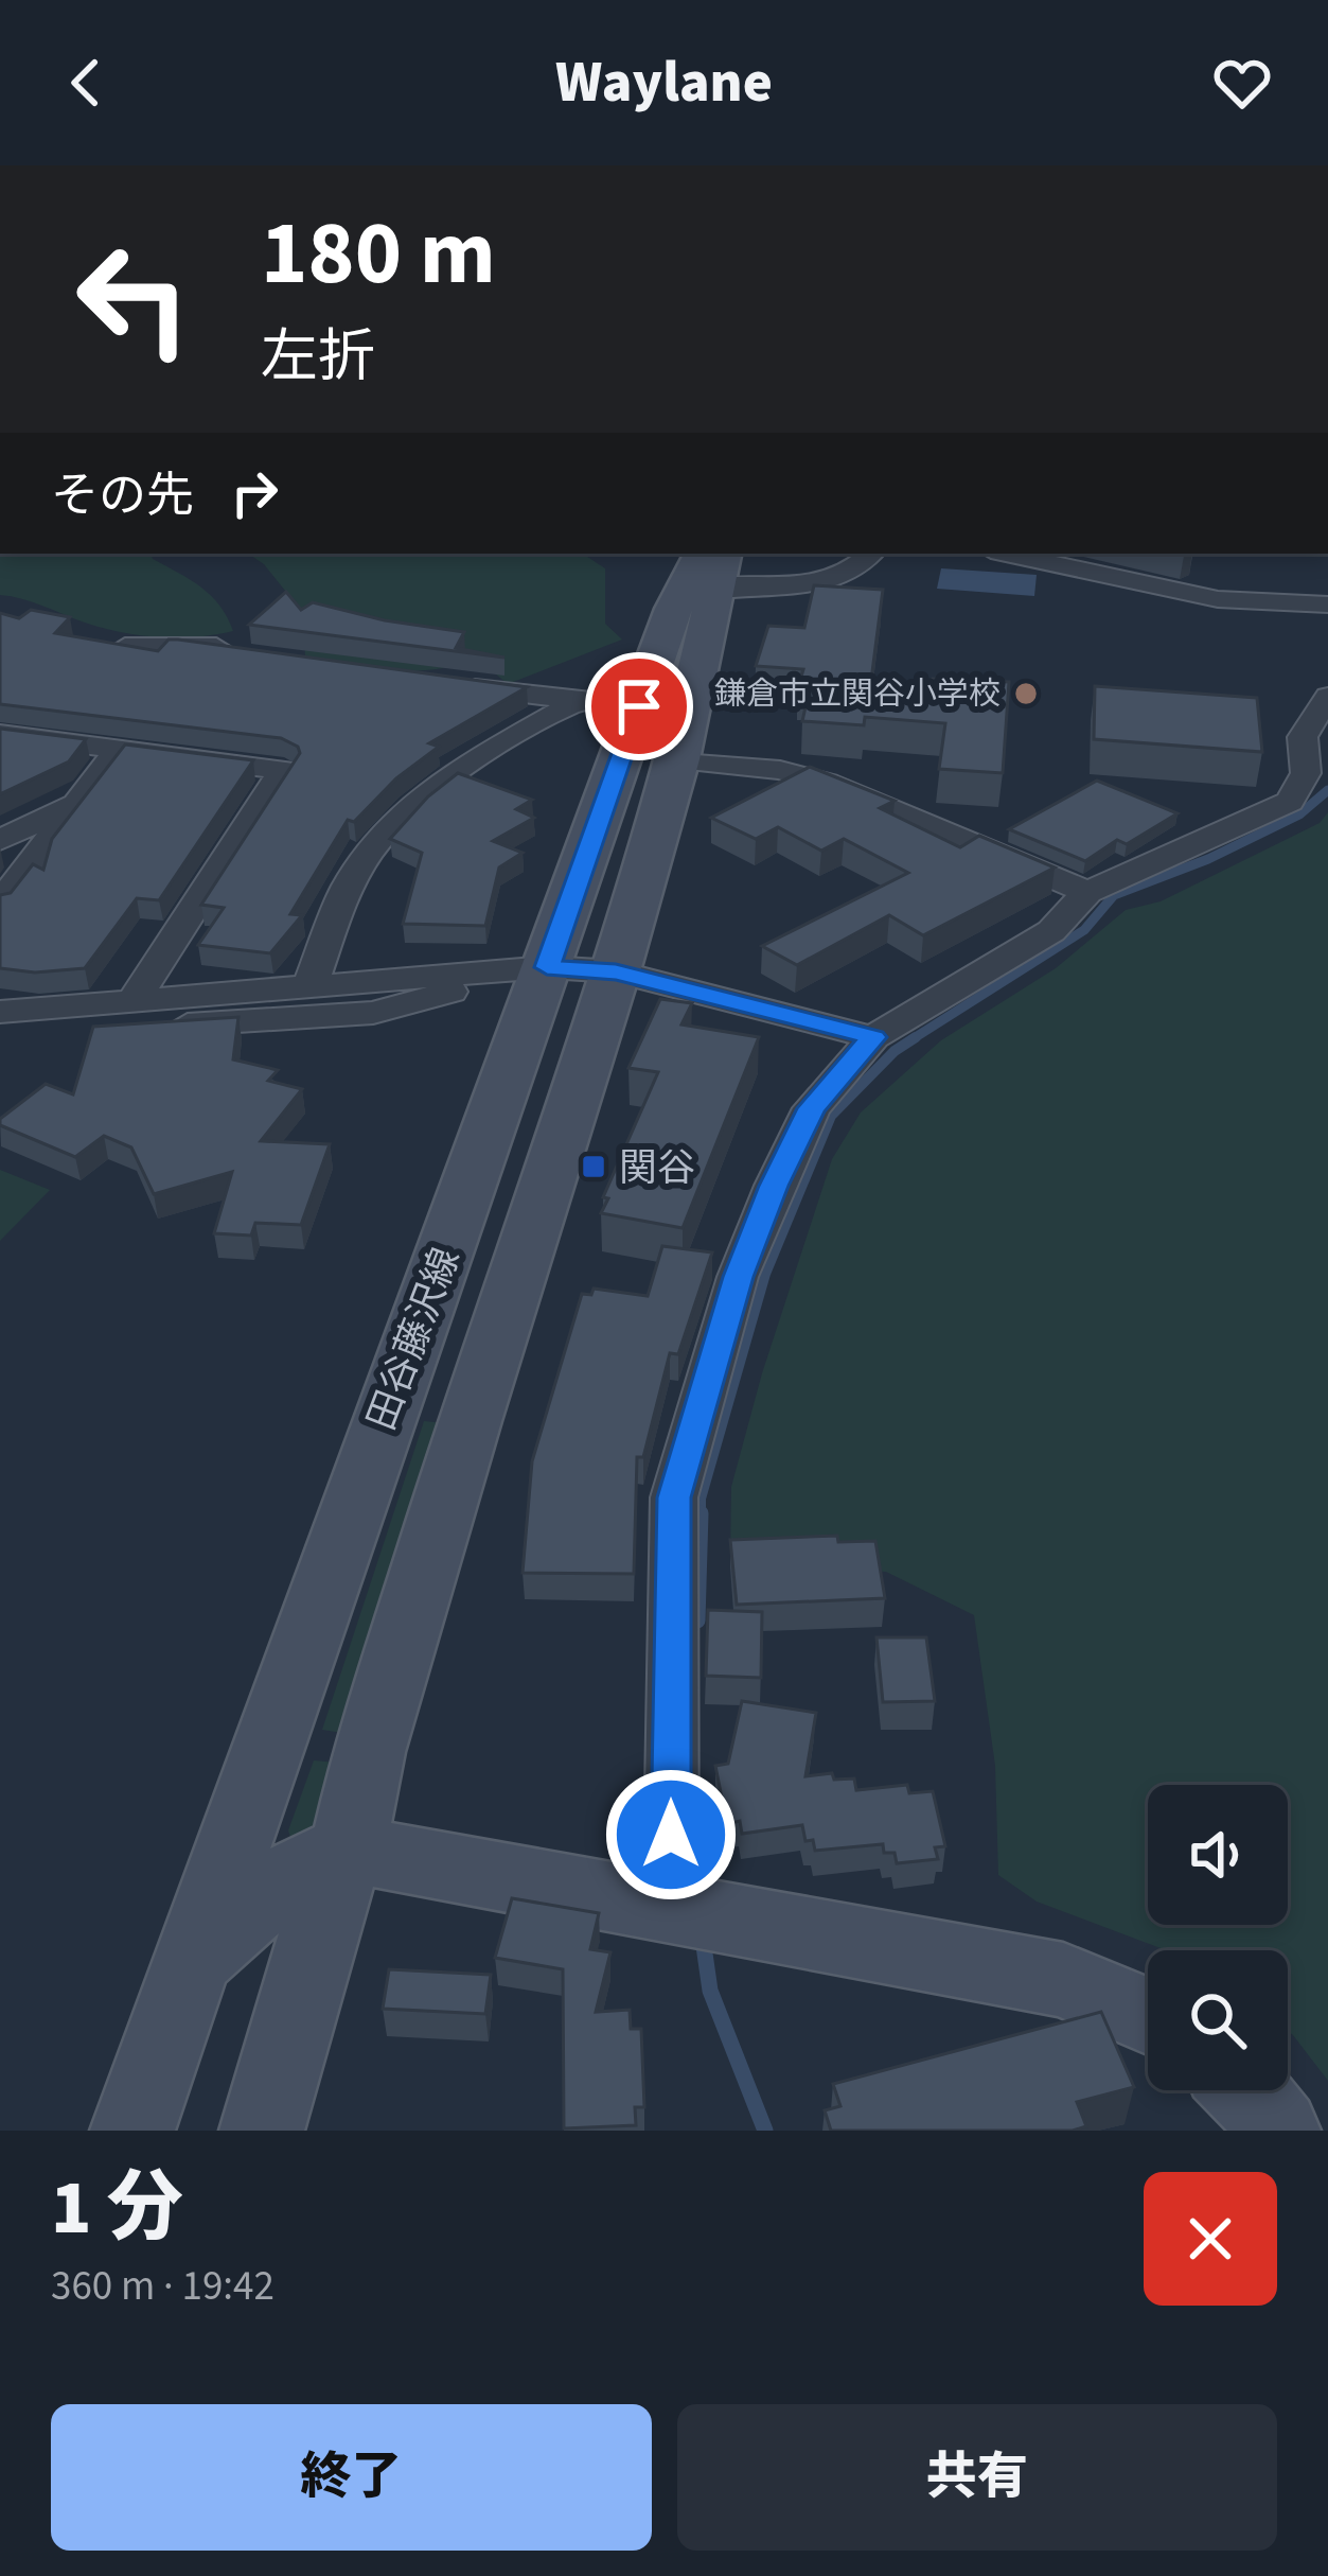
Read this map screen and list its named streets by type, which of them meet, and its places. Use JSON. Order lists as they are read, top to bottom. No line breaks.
{"streets":{"main road":["田谷藤沢線"]},"places":{"other":["鎌倉市立関谷小学校"],"transit":["関谷"]},"page":{"header":"Waylane","turn":["180 m","左折"],"then":"その先","heading":["1 分","360 m · 19:42"],"buttons":["終了","共有"]}}
